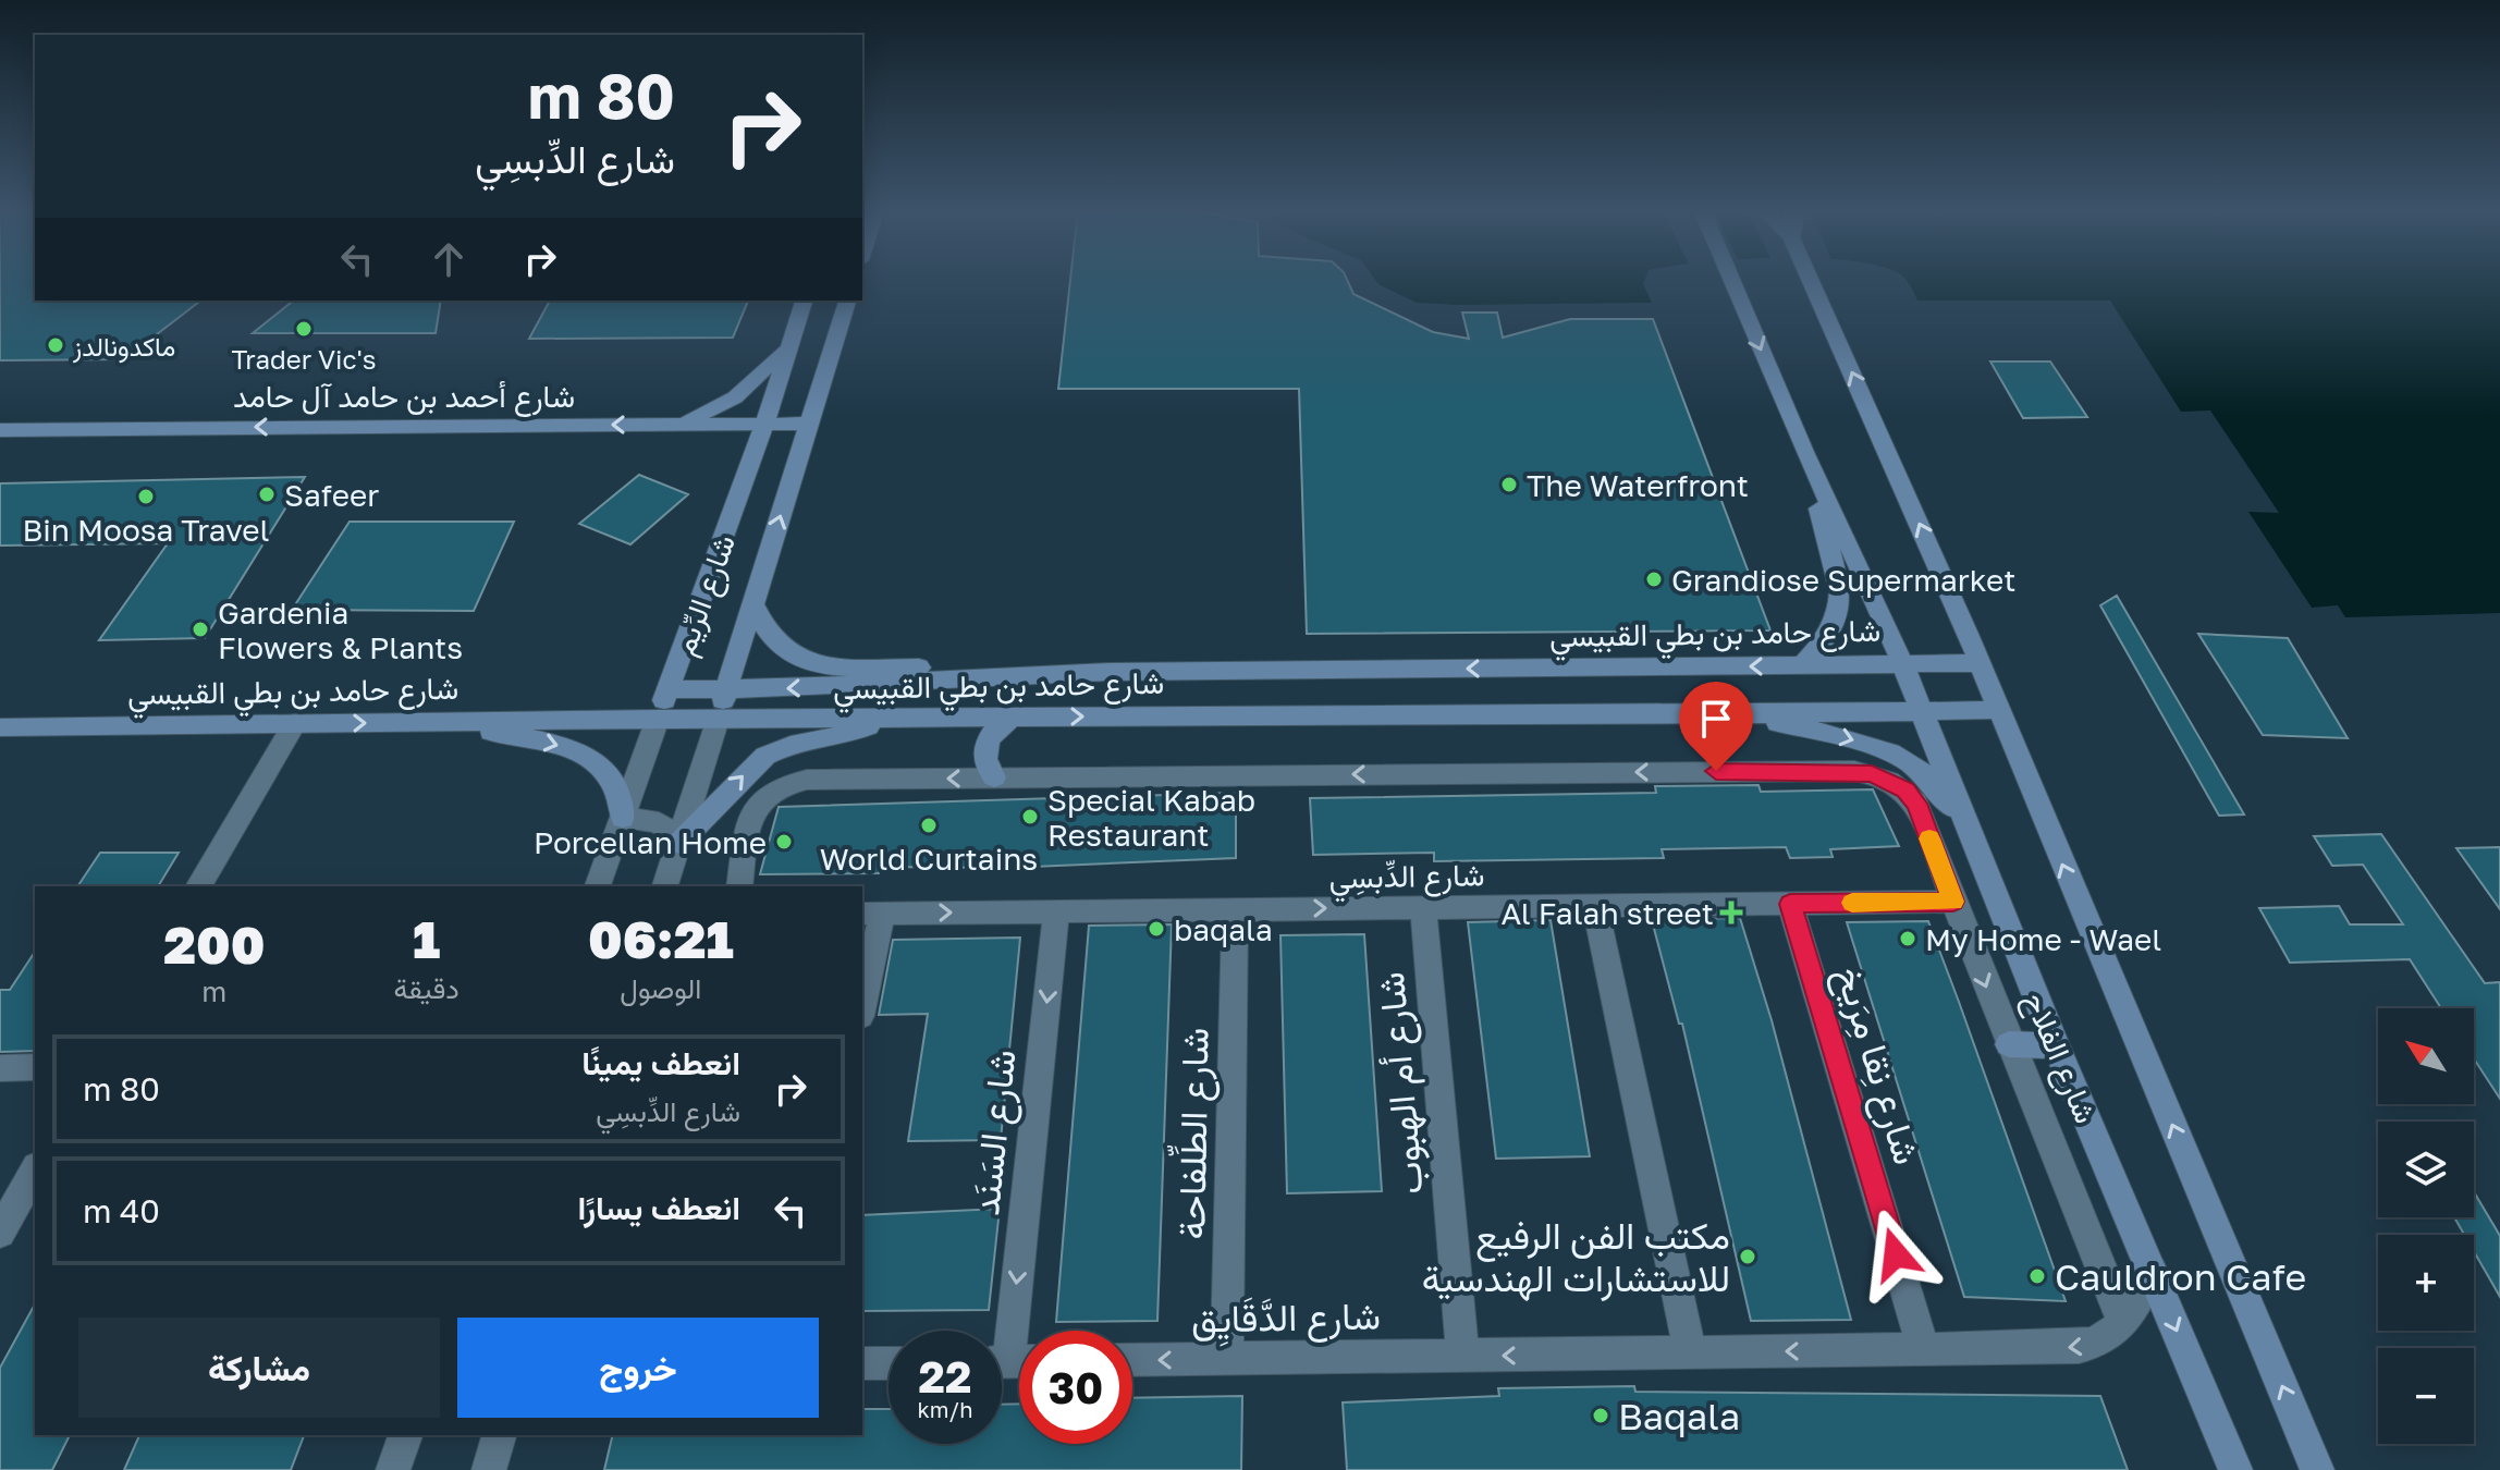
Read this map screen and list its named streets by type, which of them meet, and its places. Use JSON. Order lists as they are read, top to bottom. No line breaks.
{"streets":{"main road":["شارع أحمد بن حامد آل حامد","شارع الرِّيم","شارع حامد بن بطي القبيسي","شارع الفلاح"],"street":["شارع الدِّبسِي","شارع نِقا مِرَيخ","شارع أم الهبوب","شارع السَنَد","شارع الطِّلفاحة","شارع الدَّقَايِق"]},"crossings":[["شارع أحمد بن حامد آل حامد","شارع الرِّيم"],["شارع الرِّيم","شارع حامد بن بطي القبيسي"],["شارع حامد بن بطي القبيسي","شارع الفلاح"],["شارع الدِّبسِي","شارع نِقا مِرَيخ"],["شارع الدِّبسِي","شارع أم الهبوب"],["شارع الدِّبسِي","شارع السَنَد"],["شارع الدِّبسِي","شارع الطِّلفاحة"],["شارع الفلاح","شارع الدَّقَايِق"],["شارع نِقا مِرَيخ","شارع الدَّقَايِق"],["شارع أم الهبوب","شارع الدَّقَايِق"],["شارع الطِّلفاحة","شارع الدَّقَايِق"]],"one_way":["شارع أحمد بن حامد آل حامد","شارع السَنَد","شارع الدَّقَايِق"],"places":{"other":["Trader Vic's","ماكدونالدز","The Waterfront","Safeer","Bin Moosa Travel","Grandiose Supermarket","Gardenia Flowers & Plants","Special Kabab Restaurant","World Curtains","Porcellan Home","baqala","My Home - Wael","مكتب الفن الرفيع للاستشارات الهندسية","Cauldron Cafe","Baqala"],"health":["Al Falah street"]},"north":"top left","page":{"turn":["80 m","شارع الدِّبسِي"],"eta":["06:21","الوصول","1","دقيقة","200","m"],"map_buttons":["+","−"],"list":[{"name":"انعطف يمينًا","note":"شارع الدِّبسِي","value":"80 m"},{"name":"انعطف يسارًا","value":"40 m"}],"buttons":["خروج","مشاركة"],"speed":"22 km/h","limit":"30"}}
